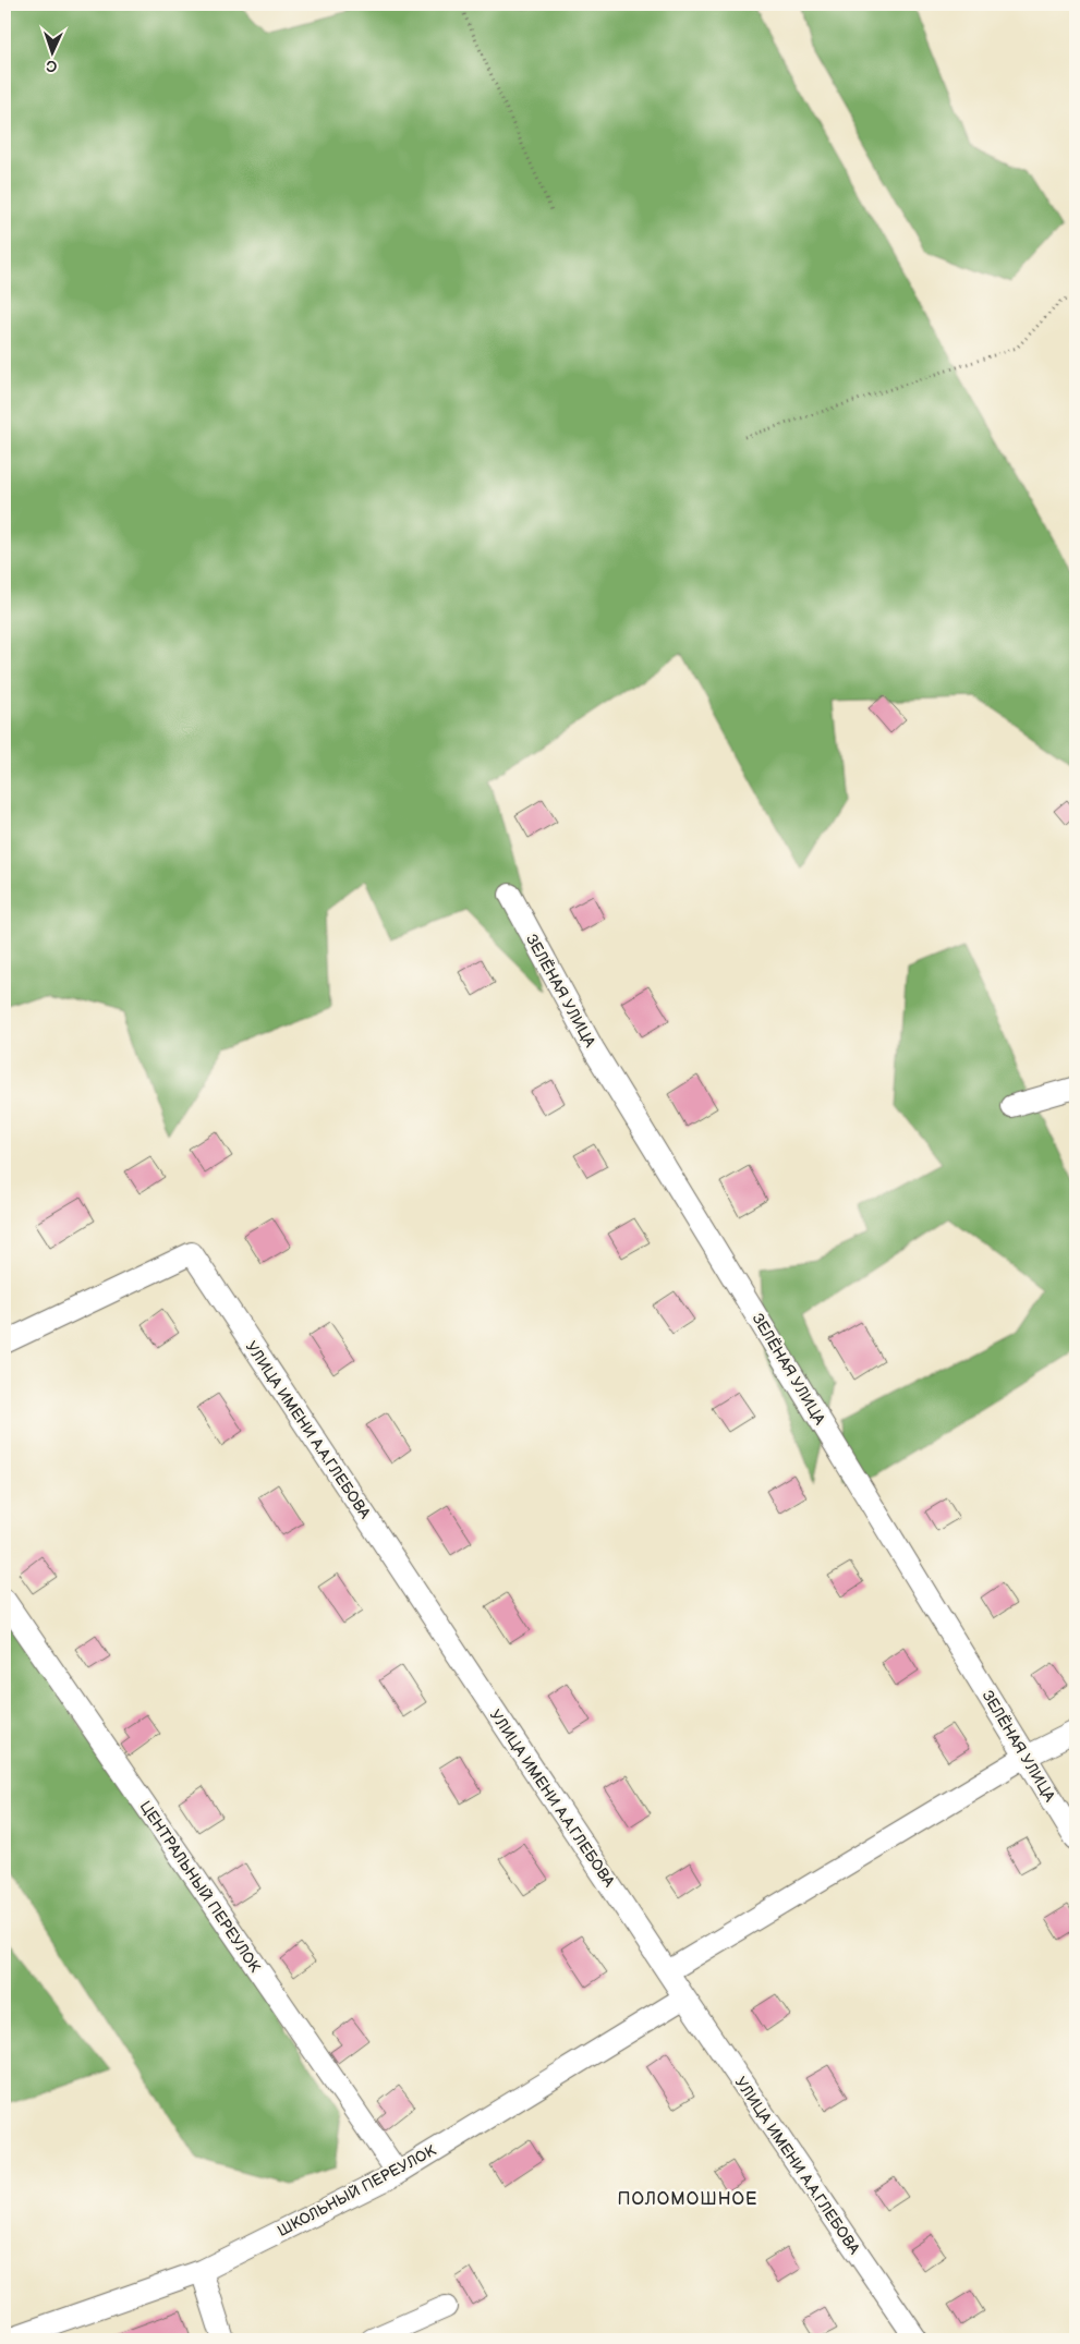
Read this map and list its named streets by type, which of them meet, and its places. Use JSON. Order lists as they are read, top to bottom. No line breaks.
{"streets":{"street":["ЗЕЛЁНАЯ УЛИЦА","УЛИЦА ИМЕНИ А.А.ГЛЕБОВА","ЦЕНТРАЛЬНЫЙ ПЕРЕУЛОК","ШКОЛЬНЫЙ ПЕРЕУЛОК"]},"crossings":[["УЛИЦА ИМЕНИ А.А.ГЛЕБОВА","ШКОЛЬНЫЙ ПЕРЕУЛОК"],["ЦЕНТРАЛЬНЫЙ ПЕРЕУЛОК","ШКОЛЬНЫЙ ПЕРЕУЛОК"]],"districts":["ПОЛОМОШНОЕ"],"north":"bottom"}
